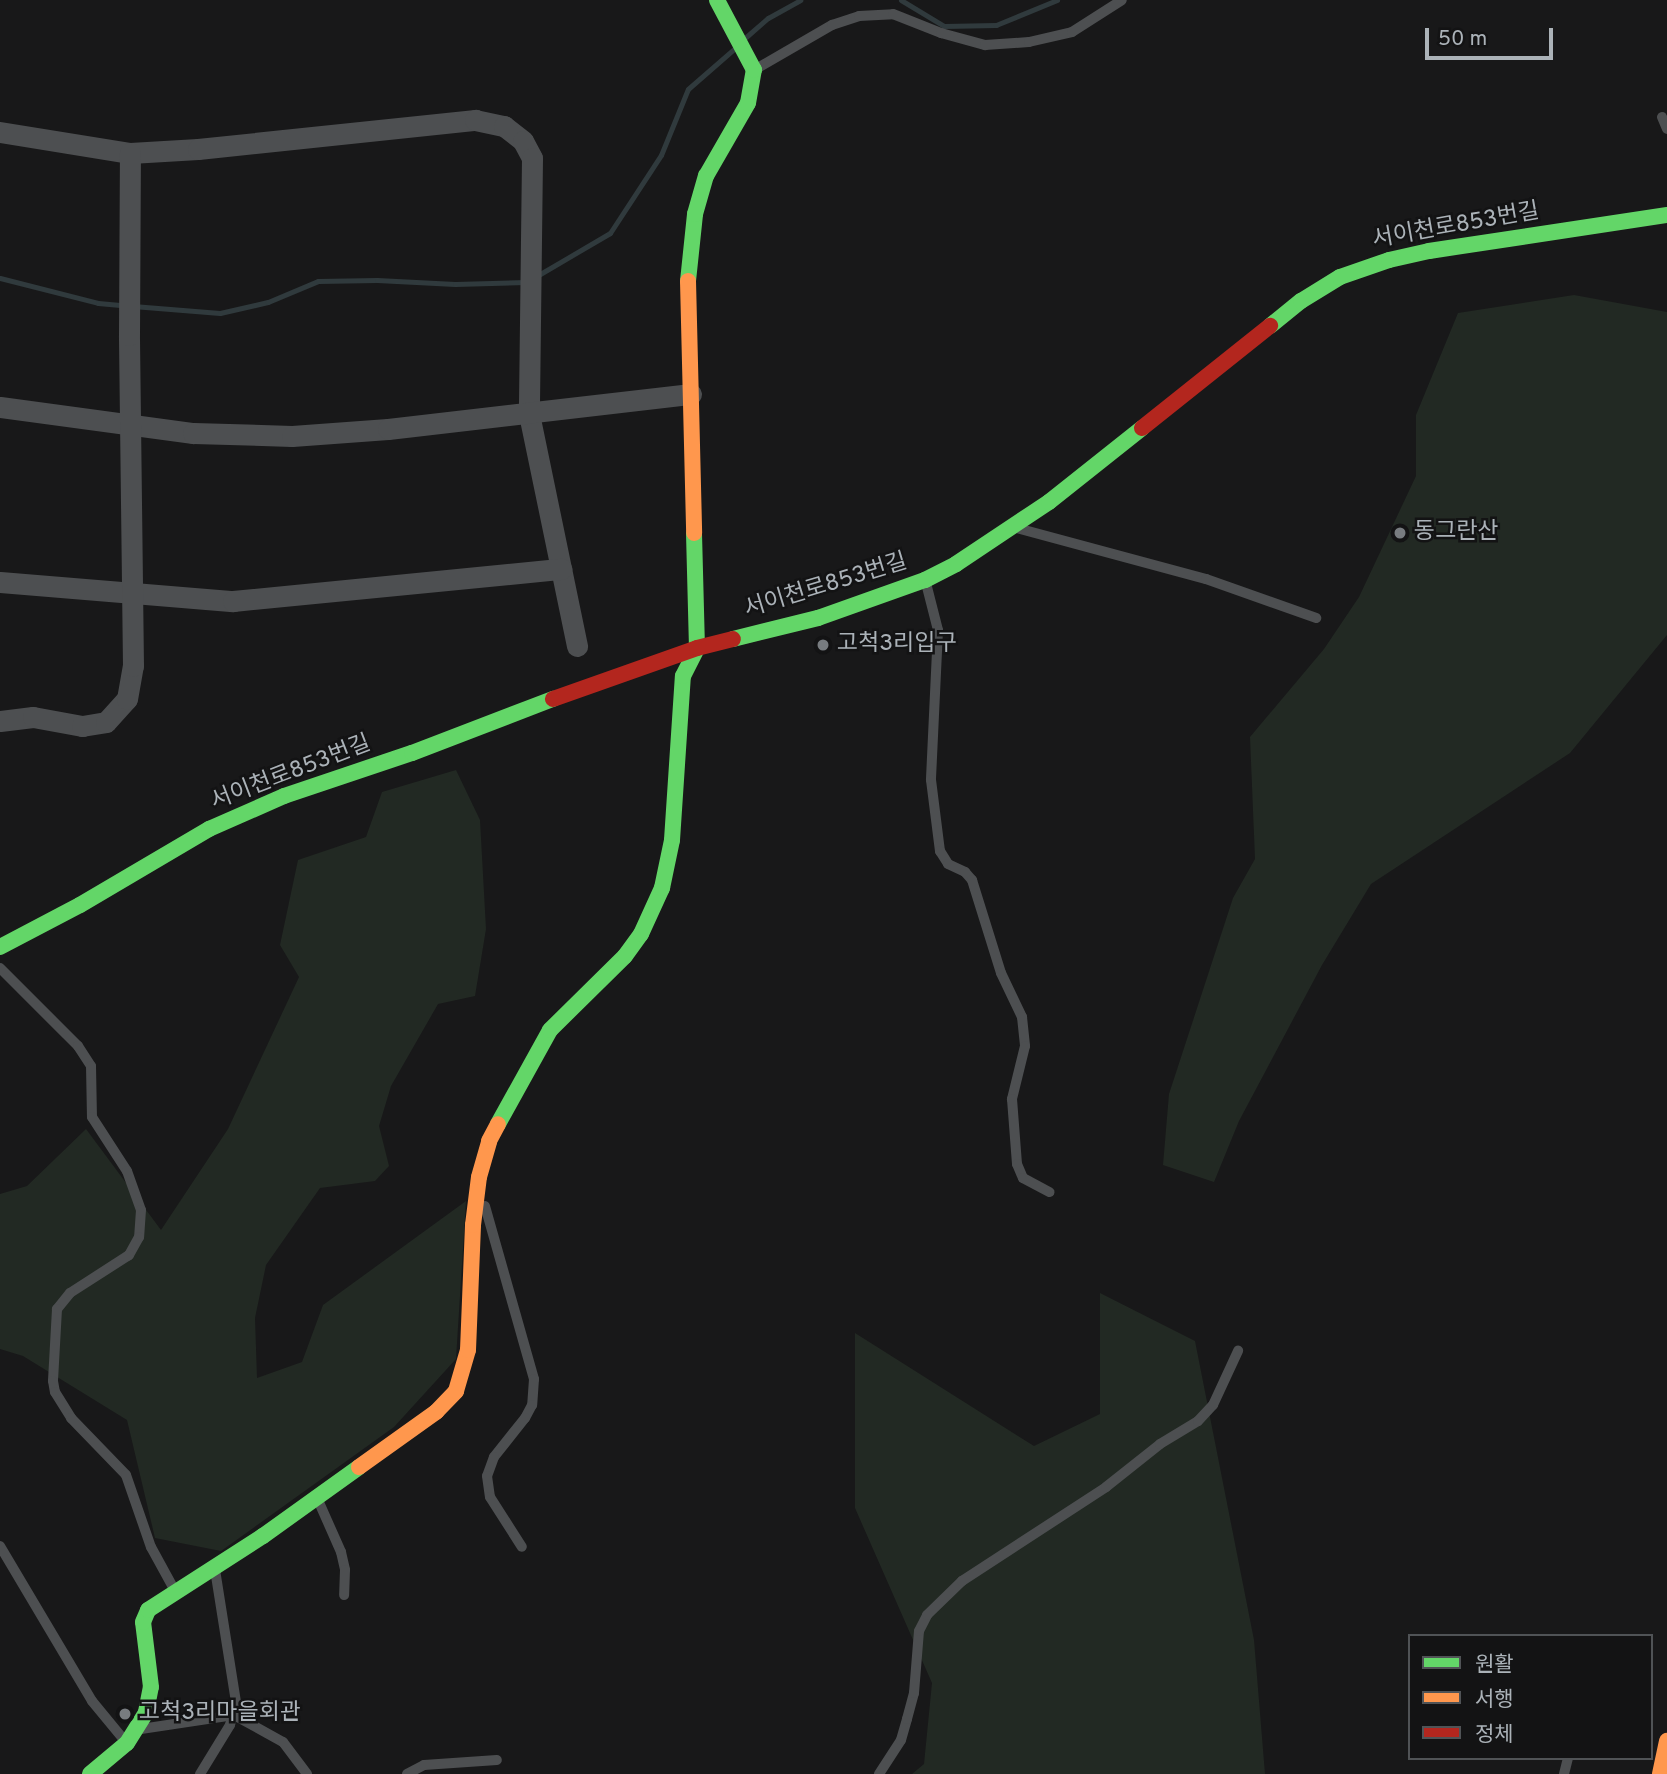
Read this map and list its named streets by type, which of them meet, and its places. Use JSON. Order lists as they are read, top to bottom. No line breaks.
{"streets":{"street":["서이천로853번길"]},"places":["동그란산","고척3리입구","고척3리마을회관"],"legend":["원활","서행","정체"],"scale_bar":"50 m"}
